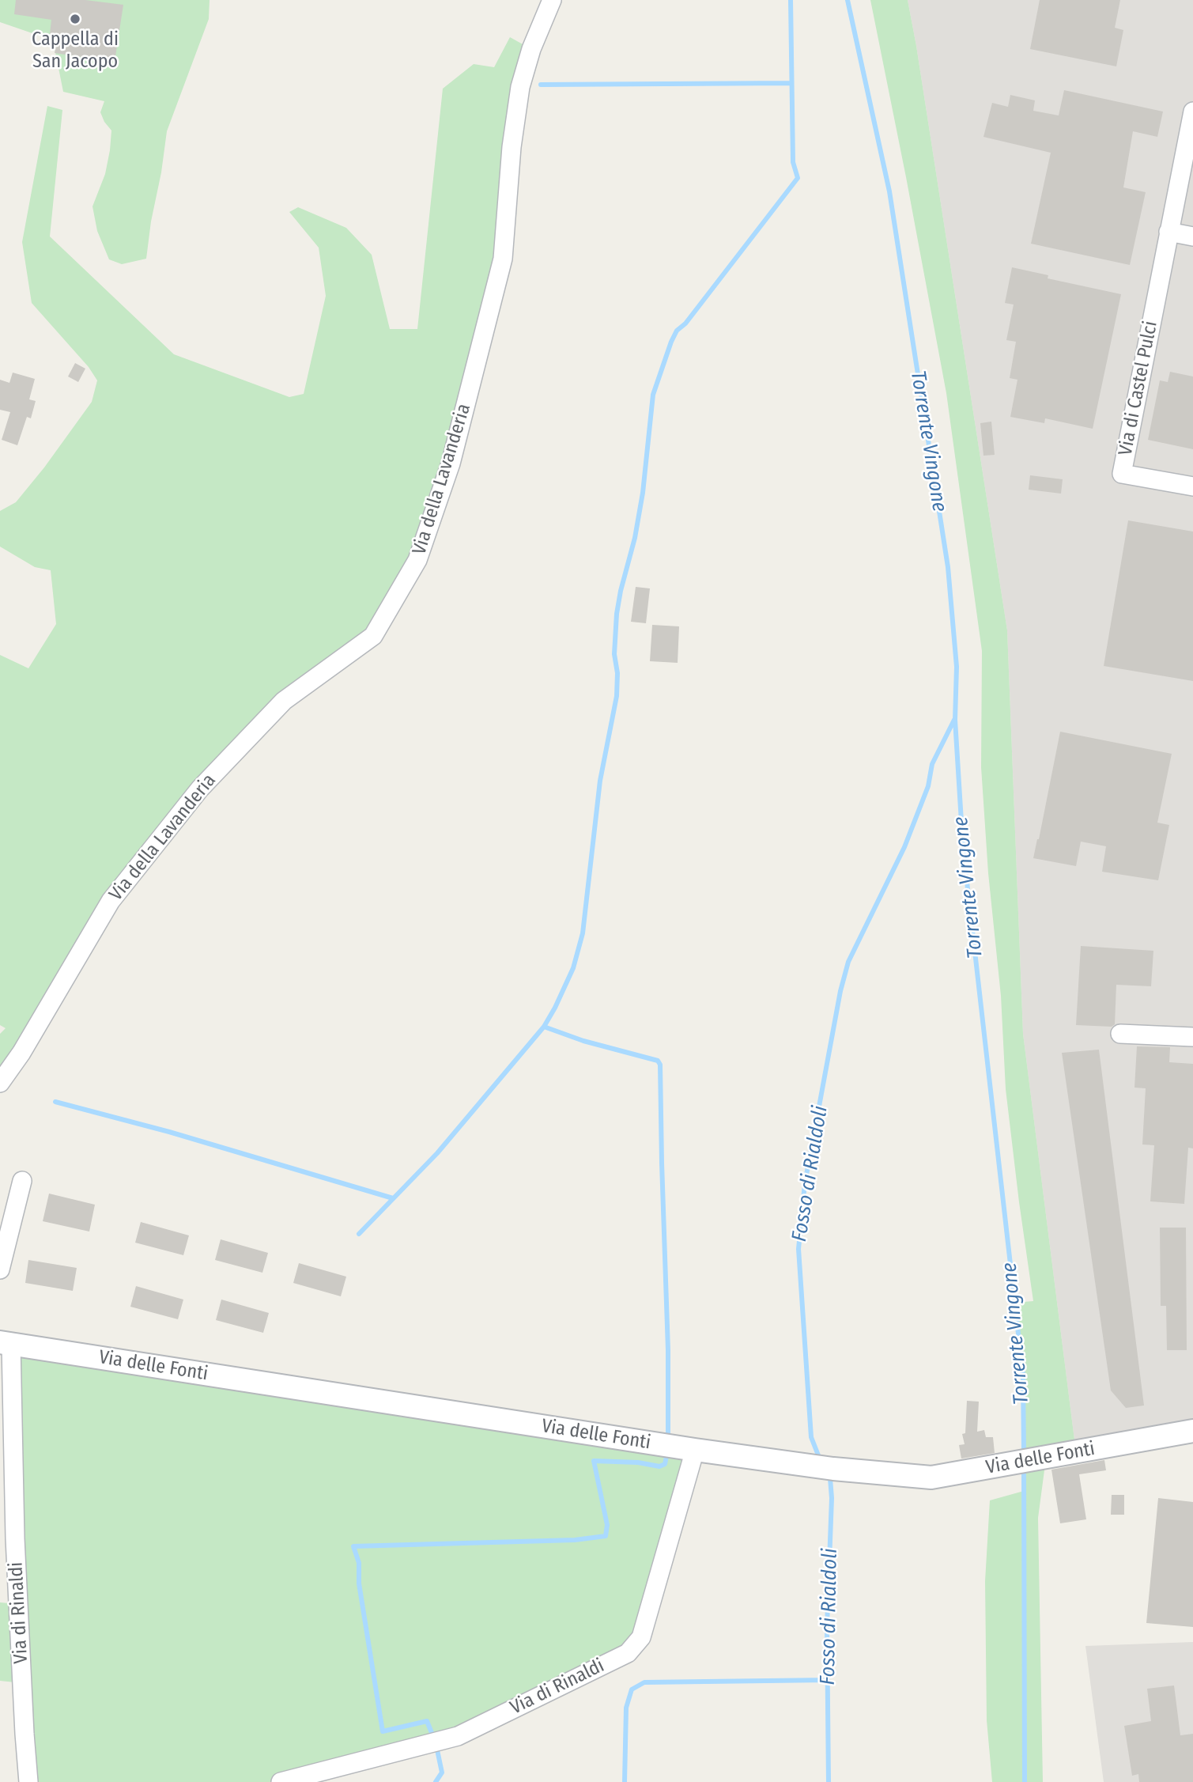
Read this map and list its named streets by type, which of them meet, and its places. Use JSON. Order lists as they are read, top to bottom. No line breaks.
{"streets":{"street":["Via di Castel Pulci","Via della Lavanderia","Via delle Fonti","Via di Rinaldi"]},"crossings":[["Via delle Fonti","Via di Rinaldi"]],"water":["Torrente Vingone","Fosso di Rialdoli"],"places":["Cappella di San Jacopo"]}
